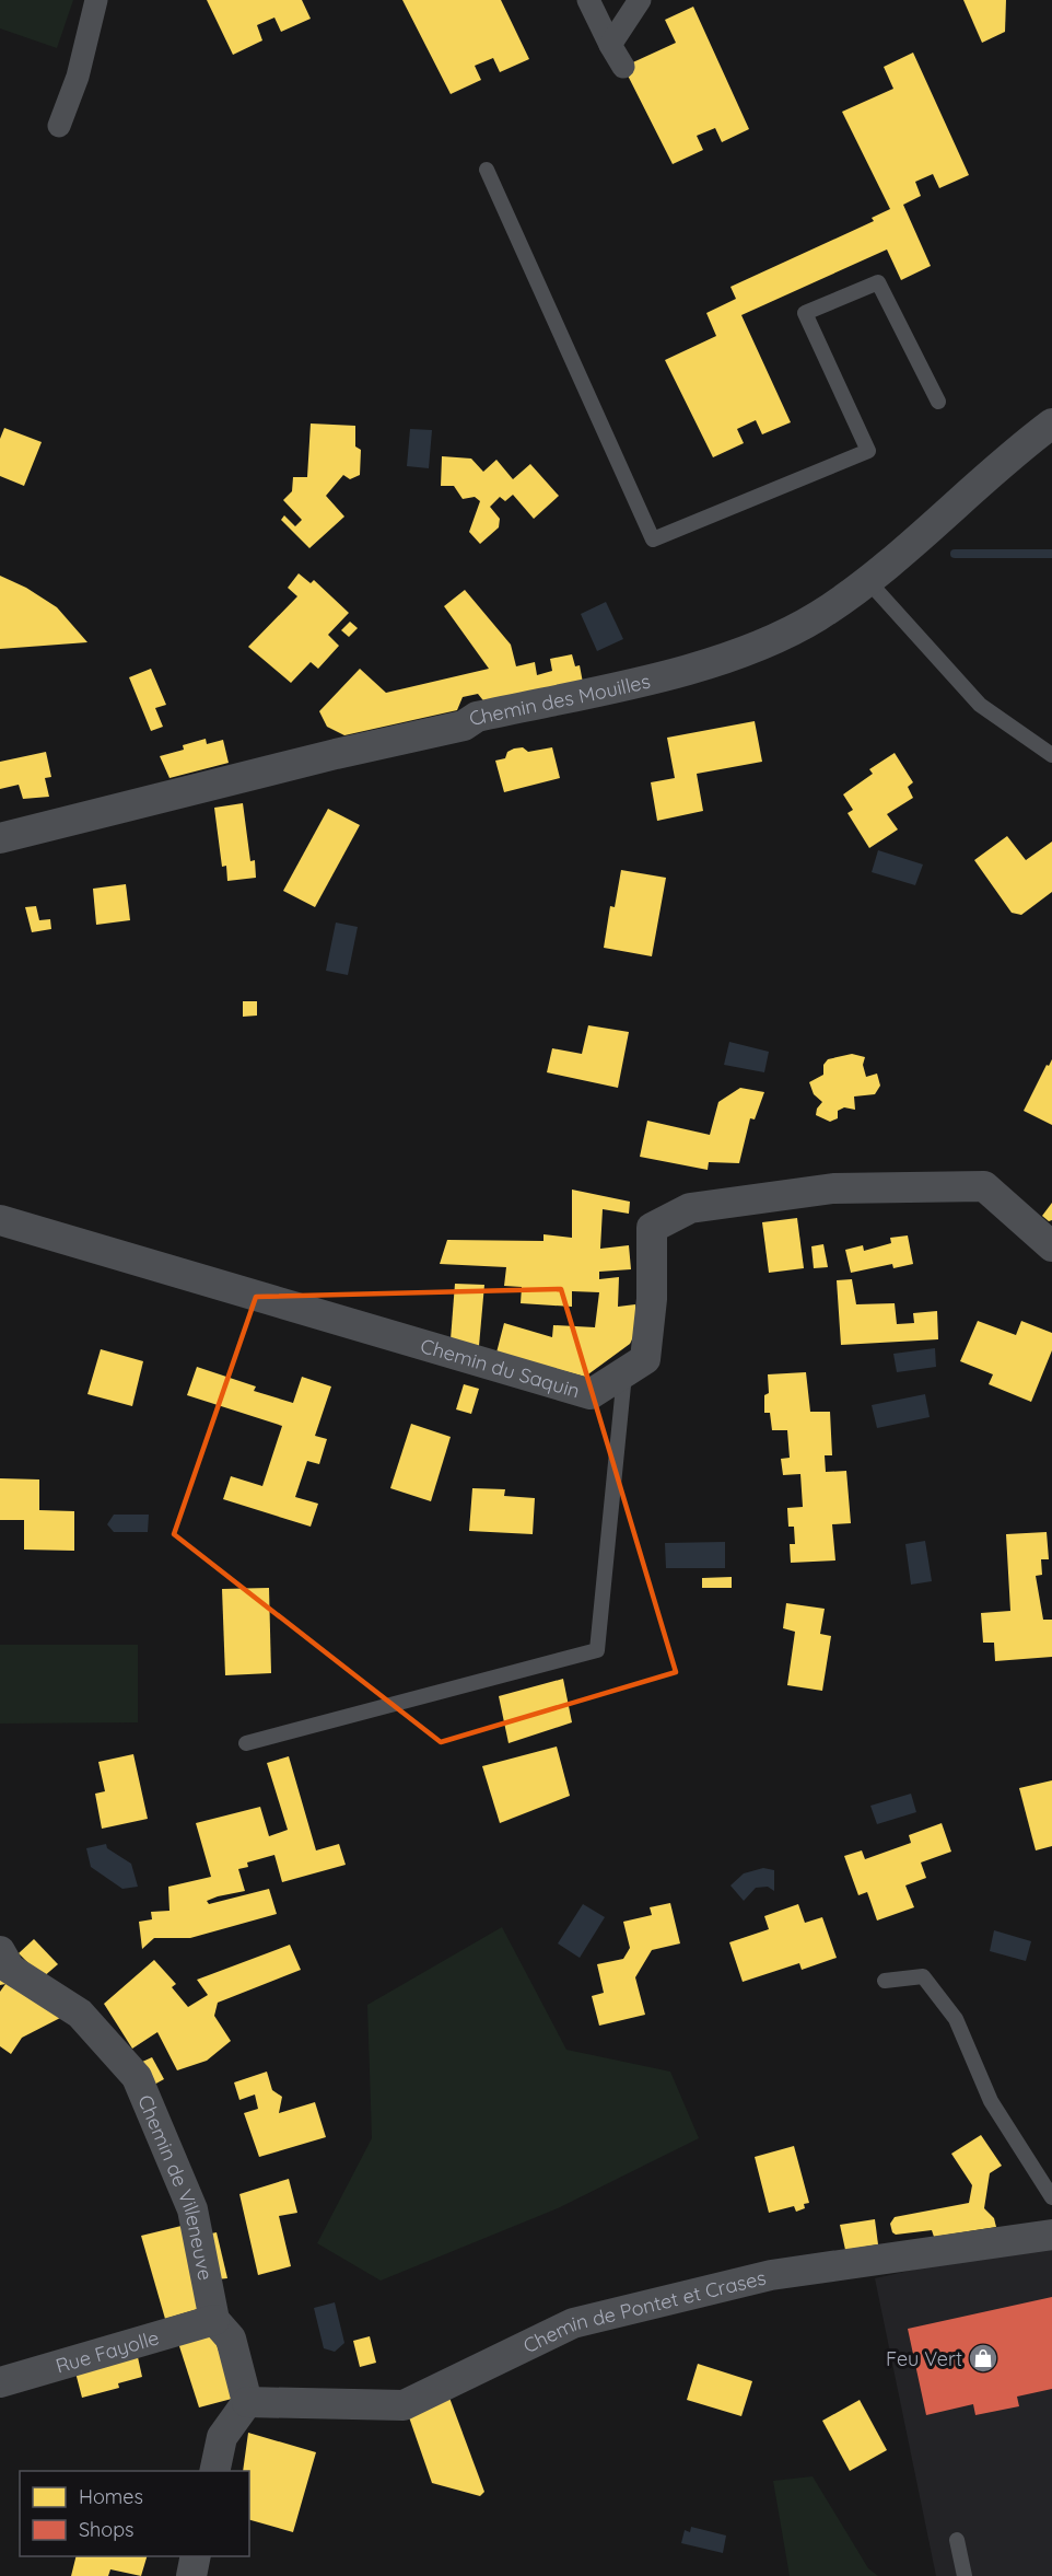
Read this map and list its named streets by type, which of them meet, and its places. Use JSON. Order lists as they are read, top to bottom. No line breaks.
{"streets":{"street":["Chemin des Mouilles","Chemin du Saquin","Chemin de Villeneuve","Chemin de Pontet et Crases","Rue Fayolle"]},"crossings":[["Chemin de Villeneuve","Chemin de Pontet et Crases"],["Chemin de Villeneuve","Rue Fayolle"]],"places":{"shop":["Feu Vert"]},"legend":["Homes","Shops"]}
